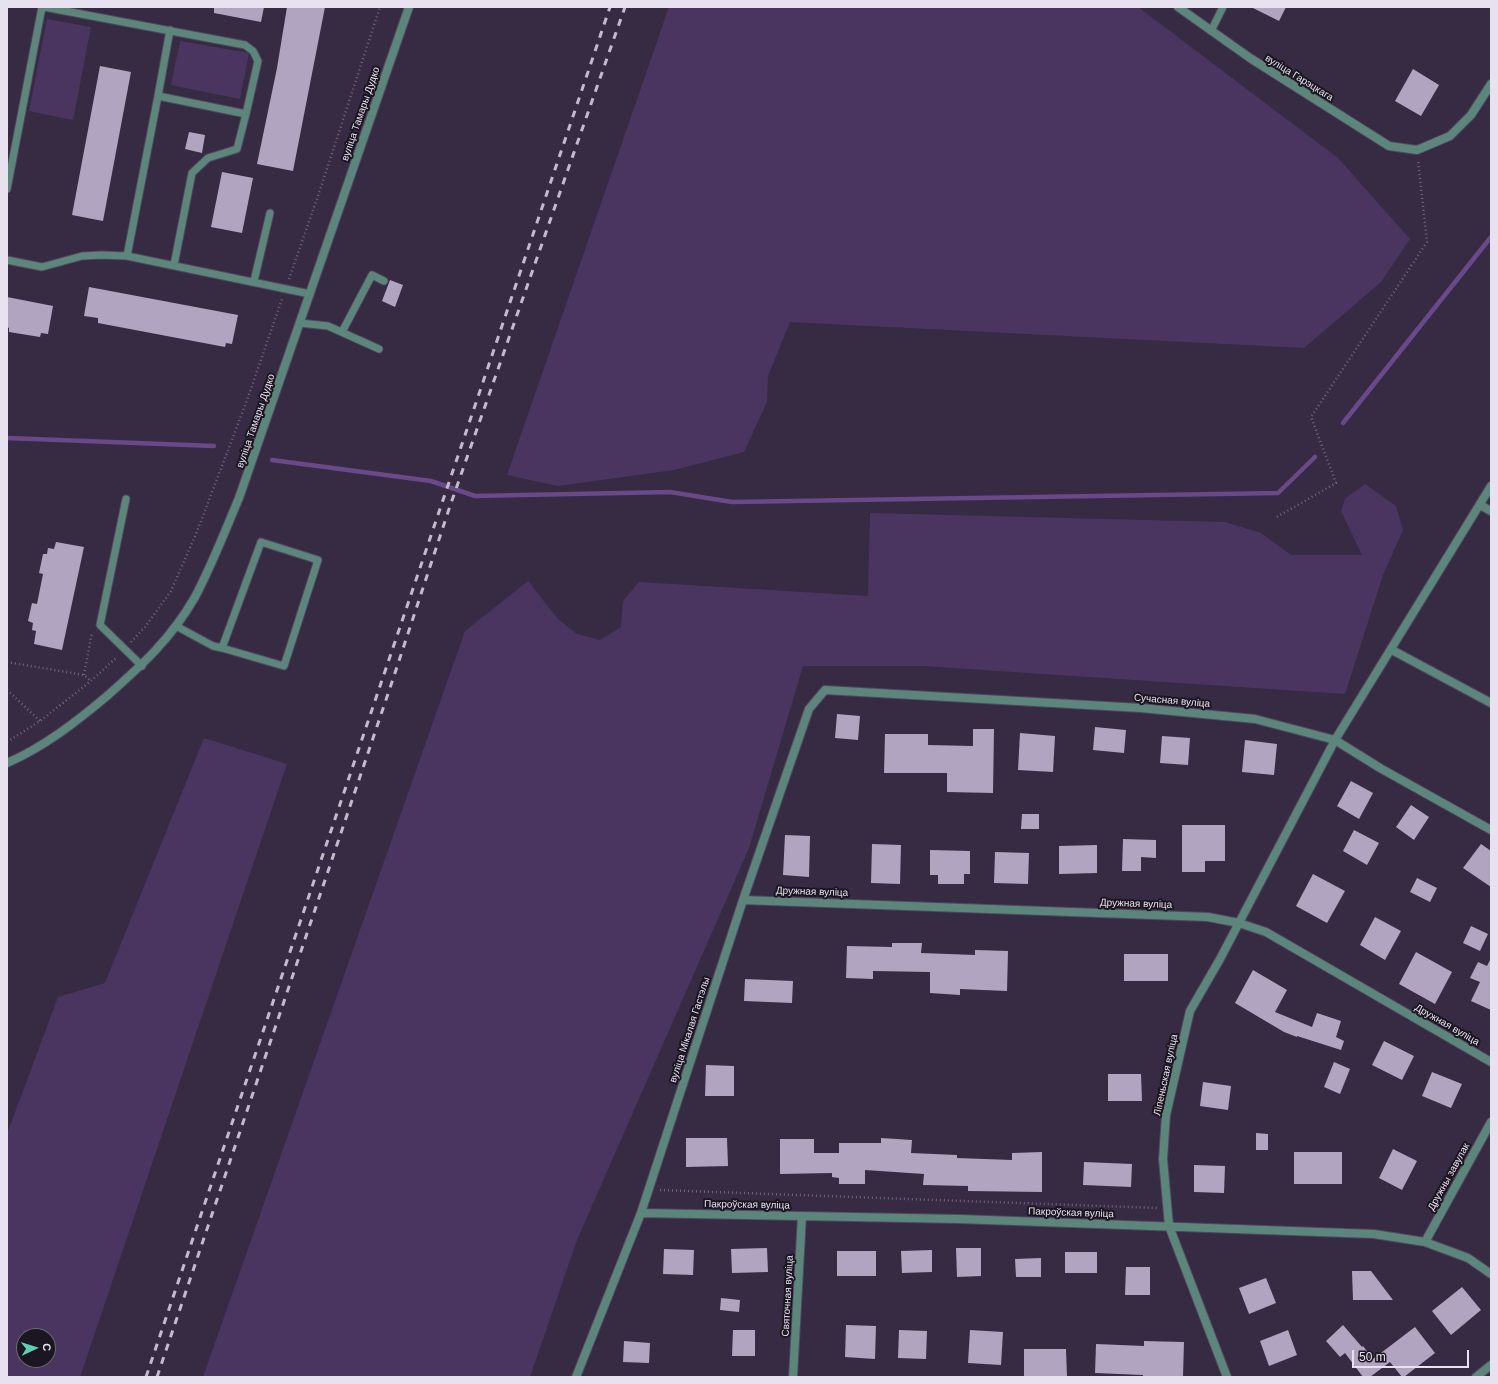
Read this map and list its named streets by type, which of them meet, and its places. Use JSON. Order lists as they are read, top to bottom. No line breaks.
{"streets":{"street":["вуліца Гарэцкага","вуліца Тамары Дудко","Сучасная вуліца","Дружная вуліца","вуліца Мікалая Гастэлы","Ліпеньская вуліца","Дружны завулак","Пакроўская вуліца","Святочная вуліца"]},"crossings":[["Сучасная вуліца","вуліца Мікалая Гастэлы"],["Сучасная вуліца","Ліпеньская вуліца"],["Дружная вуліца","вуліца Мікалая Гастэлы"],["Дружная вуліца","Ліпеньская вуліца"],["вуліца Мікалая Гастэлы","Пакроўская вуліца"],["Ліпеньская вуліца","Пакроўская вуліца"],["Дружны завулак","Пакроўская вуліца"],["Пакроўская вуліца","Святочная вуліца"]],"scale_bar":"50 m","north":"right"}
